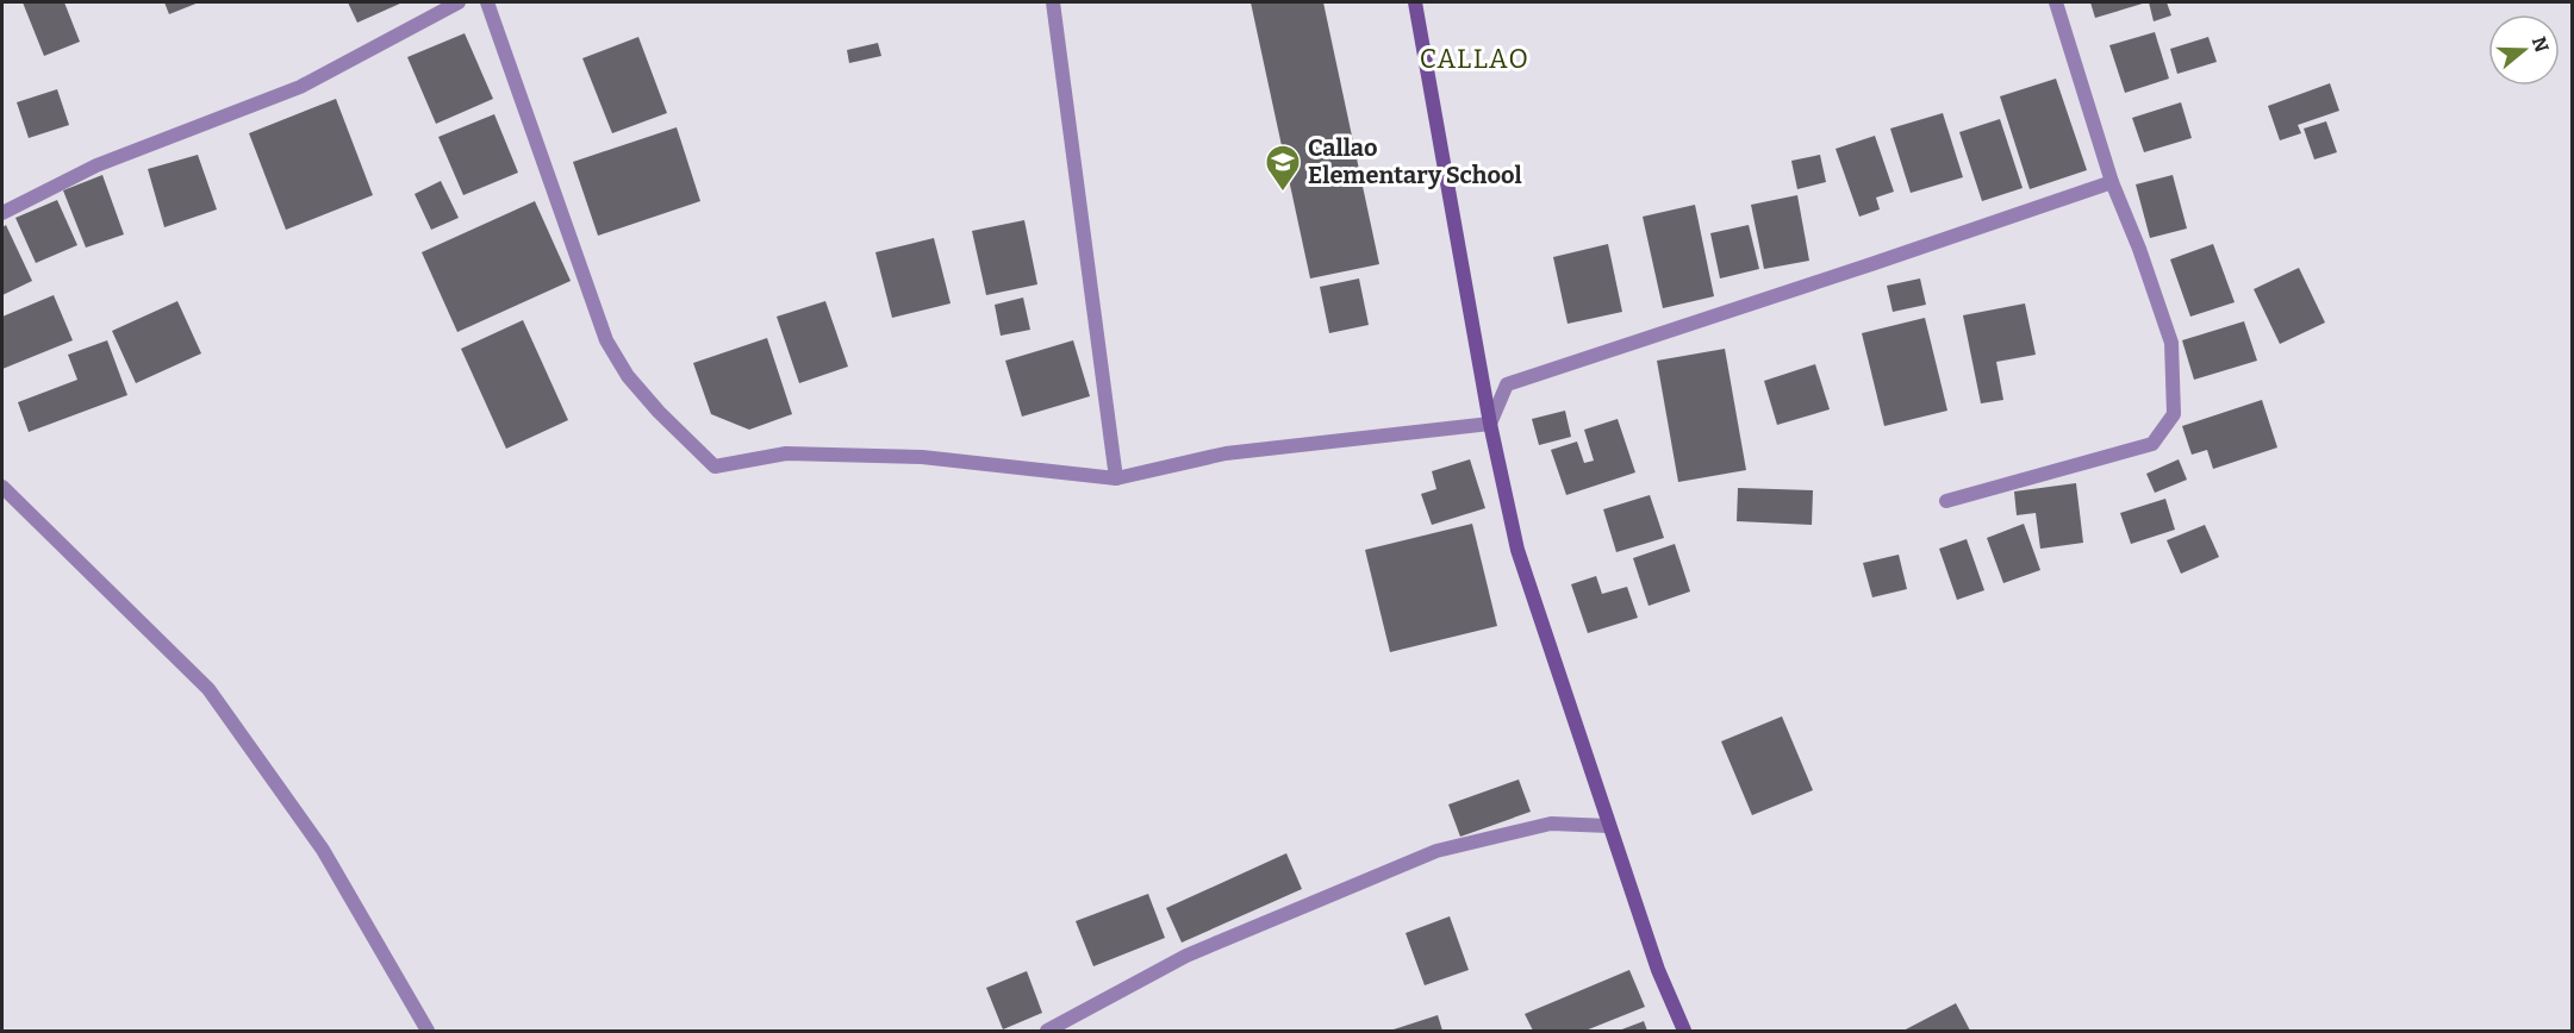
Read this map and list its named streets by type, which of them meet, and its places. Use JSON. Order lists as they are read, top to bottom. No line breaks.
{"districts":["CALLAO"],"places":{"school or university":["Callao Elementary School"]},"north":"right"}
